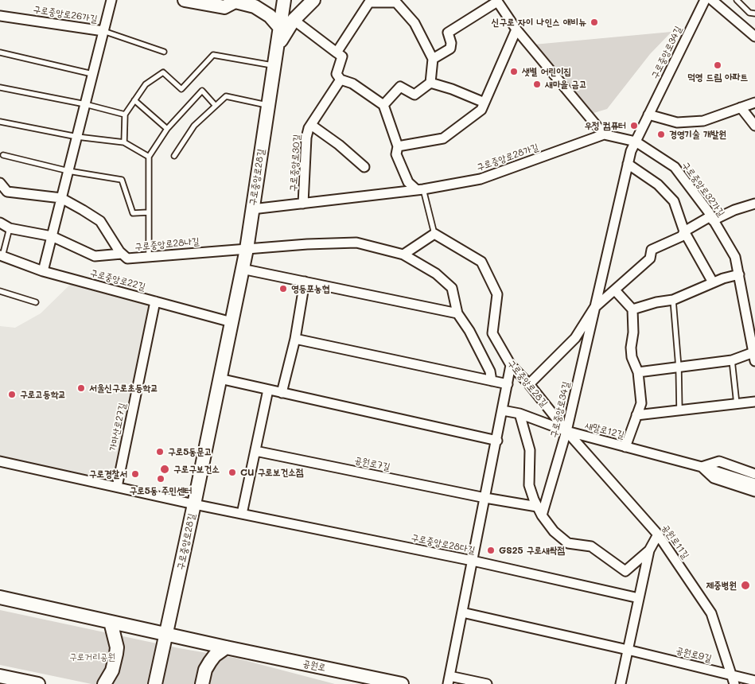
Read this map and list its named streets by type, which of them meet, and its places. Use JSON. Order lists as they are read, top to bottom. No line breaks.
{"streets":{"street":["구로중앙로26가길","구로중앙로34길","구로중앙로28가길","구로중앙로30길","구로중앙로28길","구로중앙로32가길","구로중앙로28나길","구로중앙로22길","가마산로27길","새말로12길","공원로7길","공원로11길","구로중앙로28다길","공원로9길","공원로"]},"crossings":[["구로중앙로26가길","구로중앙로28나길"],["구로중앙로26가길","구로중앙로22길"],["구로중앙로34길","구로중앙로28길"],["구로중앙로34길","구로중앙로32가길"],["구로중앙로34길","새말로12길"],["구로중앙로34길","공원로11길"],["구로중앙로28가길","구로중앙로30길"],["구로중앙로28가길","구로중앙로28길"],["구로중앙로28가길","구로중앙로32가길"],["구로중앙로28길","구로중앙로28나길"],["구로중앙로28길","구로중앙로22길"],["구로중앙로28길","새말로12길"],["구로중앙로28길","공원로11길"],["구로중앙로28길","구로중앙로28다길"],["구로중앙로28길","공원로"],["구로중앙로22길","가마산로27길"],["새말로12길","공원로11길"],["공원로11길","공원로9길"]],"parks":["구로거리공원"],"places":["신구로 자이 나인스 애비뉴","덕영 드림 아파트","샛별 어린이집","새마을 금고","우정 컴퓨터","경영기술 개발원","영등포농협","서울신구로초등학교","구로고등학교","구로5동문고","구로구보건소","CU 구로보건소점","구로경찰서","구로5동 주민센터","GS25 구로새싹점","제중병원"]}
